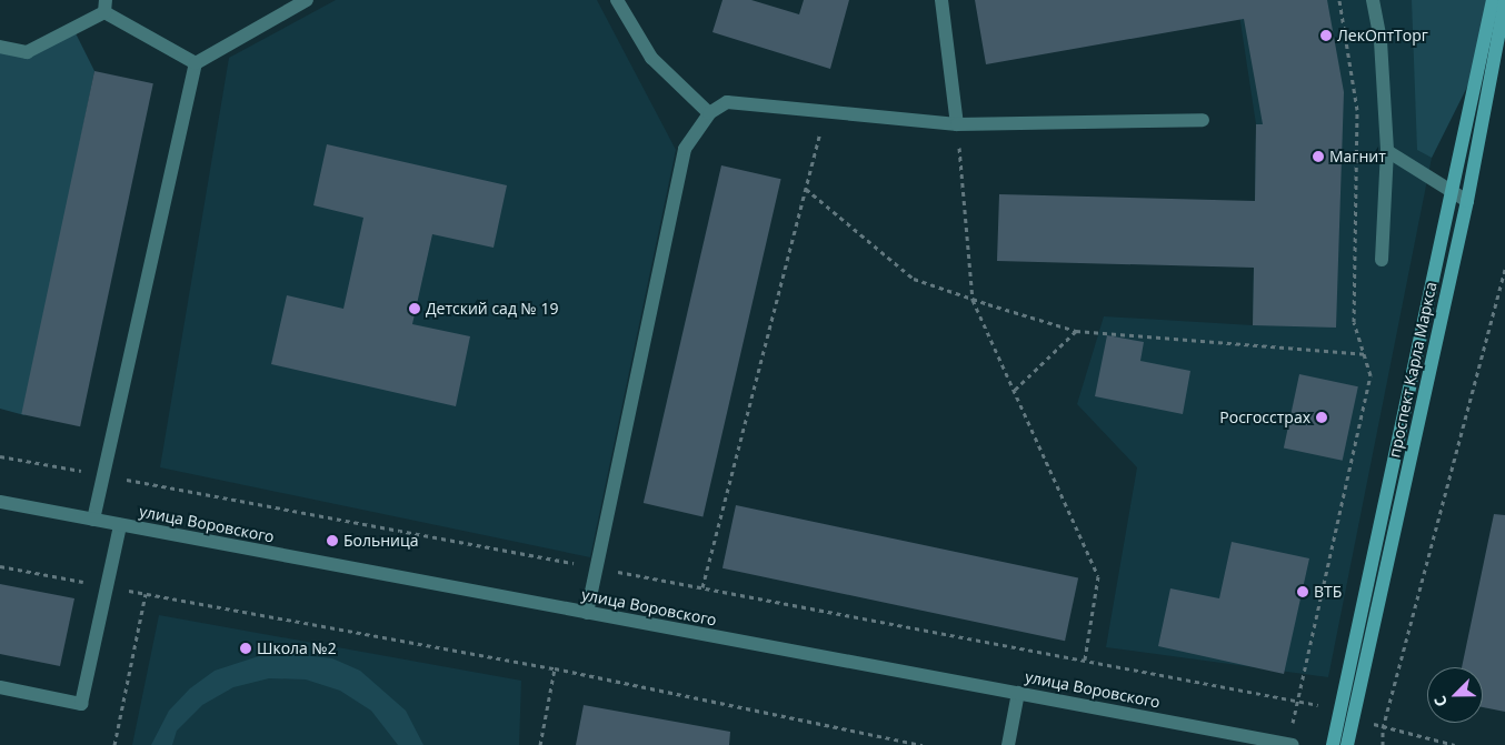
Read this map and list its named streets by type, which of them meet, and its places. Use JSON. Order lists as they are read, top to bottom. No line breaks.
{"streets":{"main road":["проспект Карла Маркса"],"street":["улица Воровского"]},"places":["ЛекОптТорг","Магнит","Детский сад № 19","Росгосстрах","Больница","ВТБ","Школа №2"],"north":"bottom left"}
